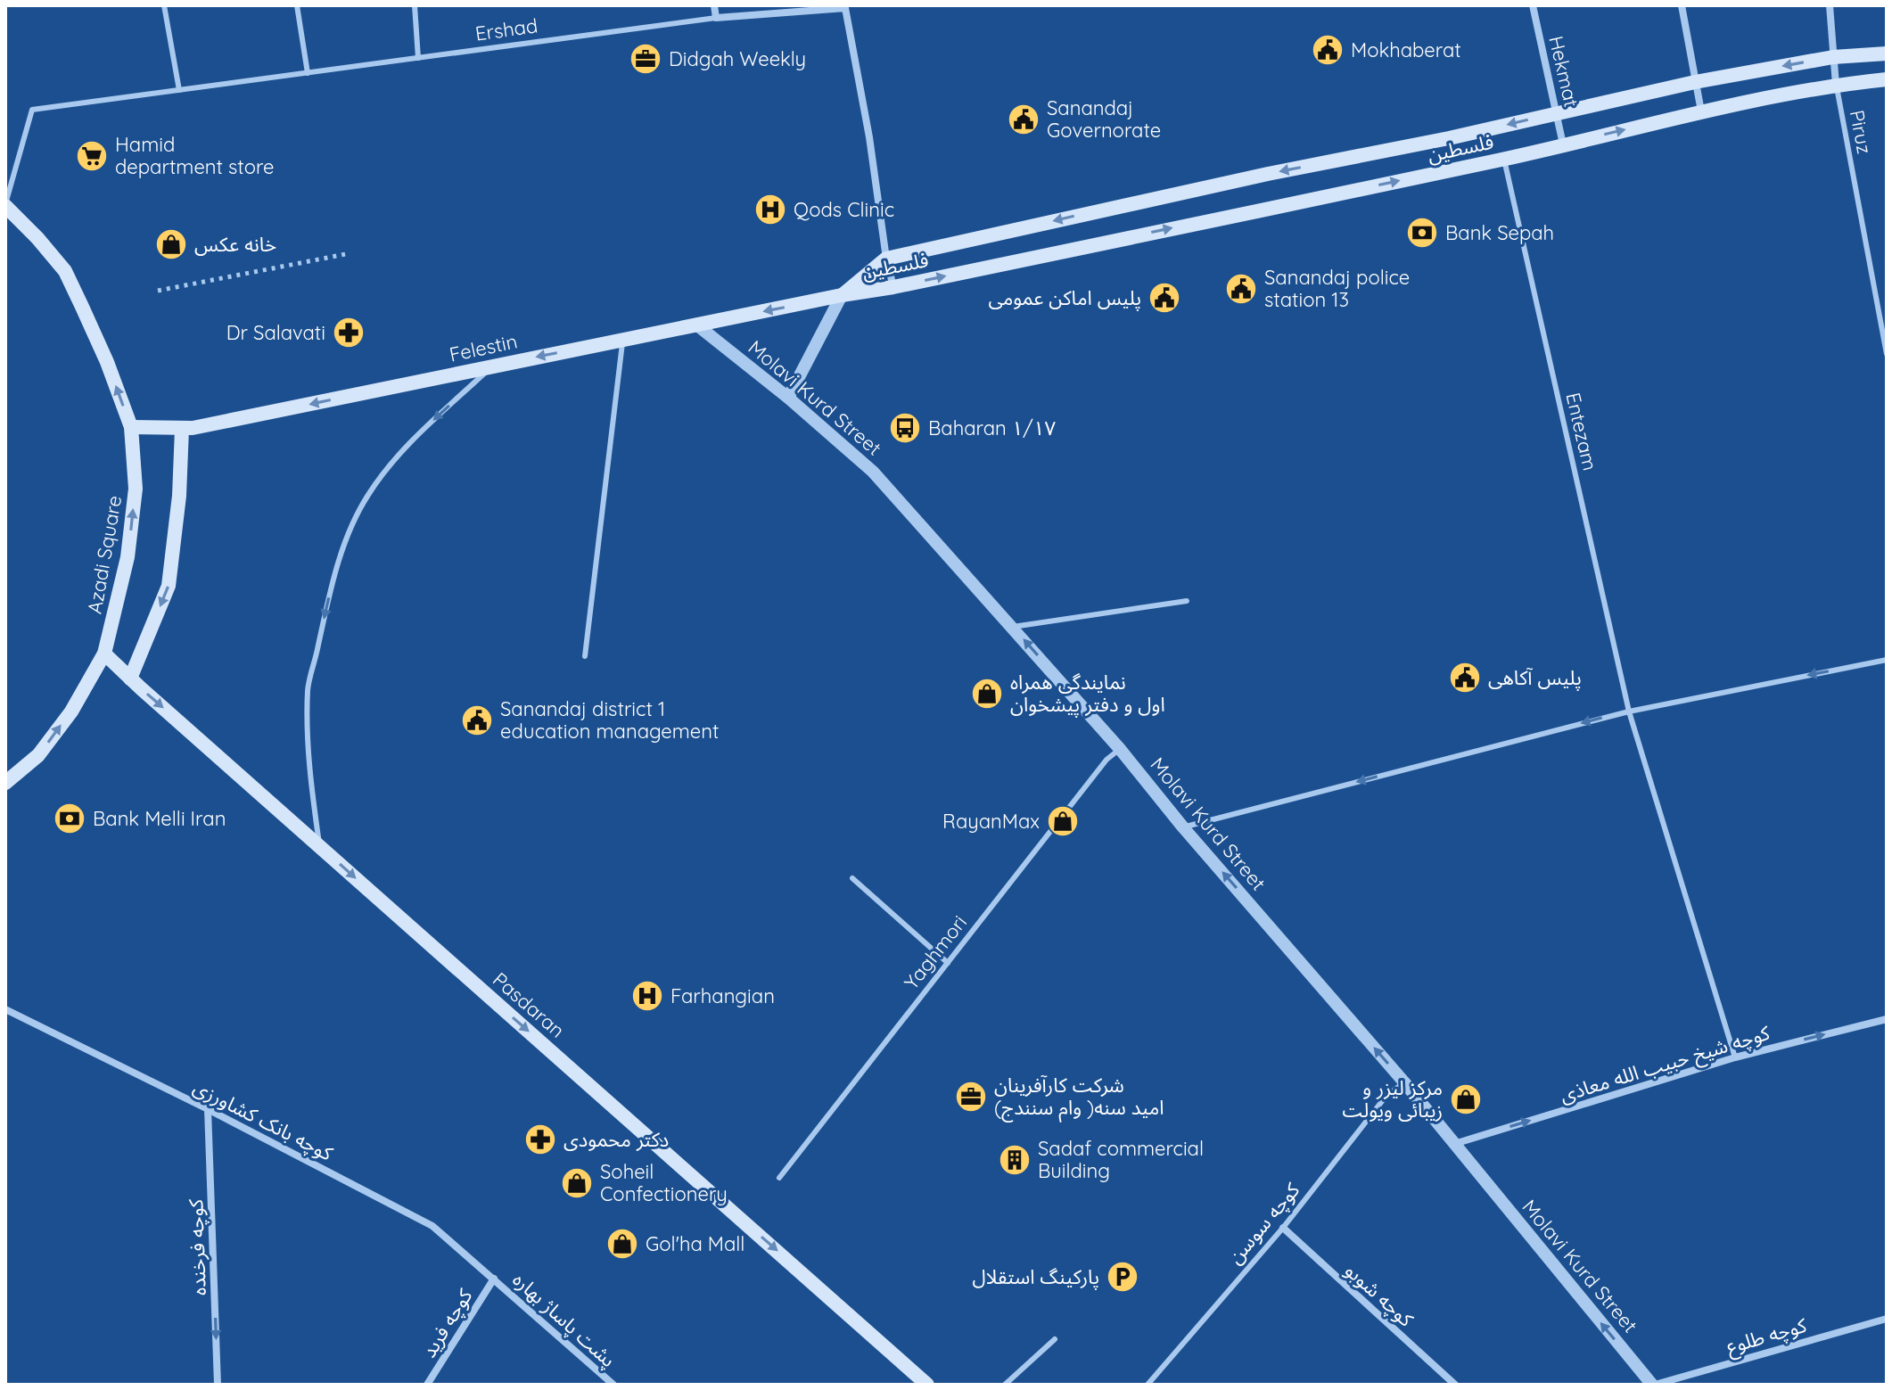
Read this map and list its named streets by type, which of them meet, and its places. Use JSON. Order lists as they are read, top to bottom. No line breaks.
{"streets":{"main road":["فلسطین","Felestin","Azadi Square","Pasdaran"],"street":["Ershad","Hekmat","Molavi Kurd Street","کوچه شیخ حبیب الله معاذی","کوچه بانک کشاورزی","کوچه فرخنده","کوچه شوبو","پشت پاساژ بهاره","کوچه فرید","کوچه طلوع"],"lane":["Piruz","Entezam","Yaghmori","کوچه سوسن"]},"crossings":[["Ershad","فلسطین"],["Ershad","Azadi Square"],["Hekmat","فلسطین"],["Piruz","فلسطین"],["فلسطین","Felestin"],["فلسطین","Entezam"],["Felestin","Molavi Kurd Street"],["Felestin","Azadi Square"],["Molavi Kurd Street","Yaghmori"],["Molavi Kurd Street","کوچه شیخ حبیب الله معاذی"],["Molavi Kurd Street","کوچه سوسن"],["Molavi Kurd Street","کوچه طلوع"],["Entezam","کوچه شیخ حبیب الله معاذی"],["Azadi Square","Pasdaran"],["کوچه بانک کشاورزی","کوچه فرخنده"],["کوچه بانک کشاورزی","پشت پاساژ بهاره"],["کوچه بانک کشاورزی","کوچه فرید"],["کوچه سوسن","کوچه شوبو"],["پشت پاساژ بهاره","کوچه فرید"]],"one_way":["Felestin","Molavi Kurd Street","Pasdaran","کوچه شیخ حبیب الله معاذی","کوچه فرخنده"],"places":{"public building":["Mokhaberat","Sanandaj Governorate","Sanandaj police station 13","پلیس اماکن عمومی","پلیس آکاهی","Sanandaj district 1 education management"],"office":["Didgah Weekly","شرکت کارآفرینان امید سنه( وام سنندج)"],"supermarket":["Hamid department store"],"hospital":["Qods Clinic","Farhangian"],"bank":["Bank Sepah","Bank Melli Iran"],"shop":["خانه عکس","نمایندگی همراه اول و دفتر پیشخوان","RayanMax","مرکز لیزر و زیبائی ویولت","Soheil Confectionery","Gol'ha Mall"],"pharmacy":["Dr Salavati","دکتر محمودی"],"bus stop":["Baharan ۱/۱۷"],"building":["Sadaf commercial Building"],"parking":["پارکینگ استقلال"]}}
